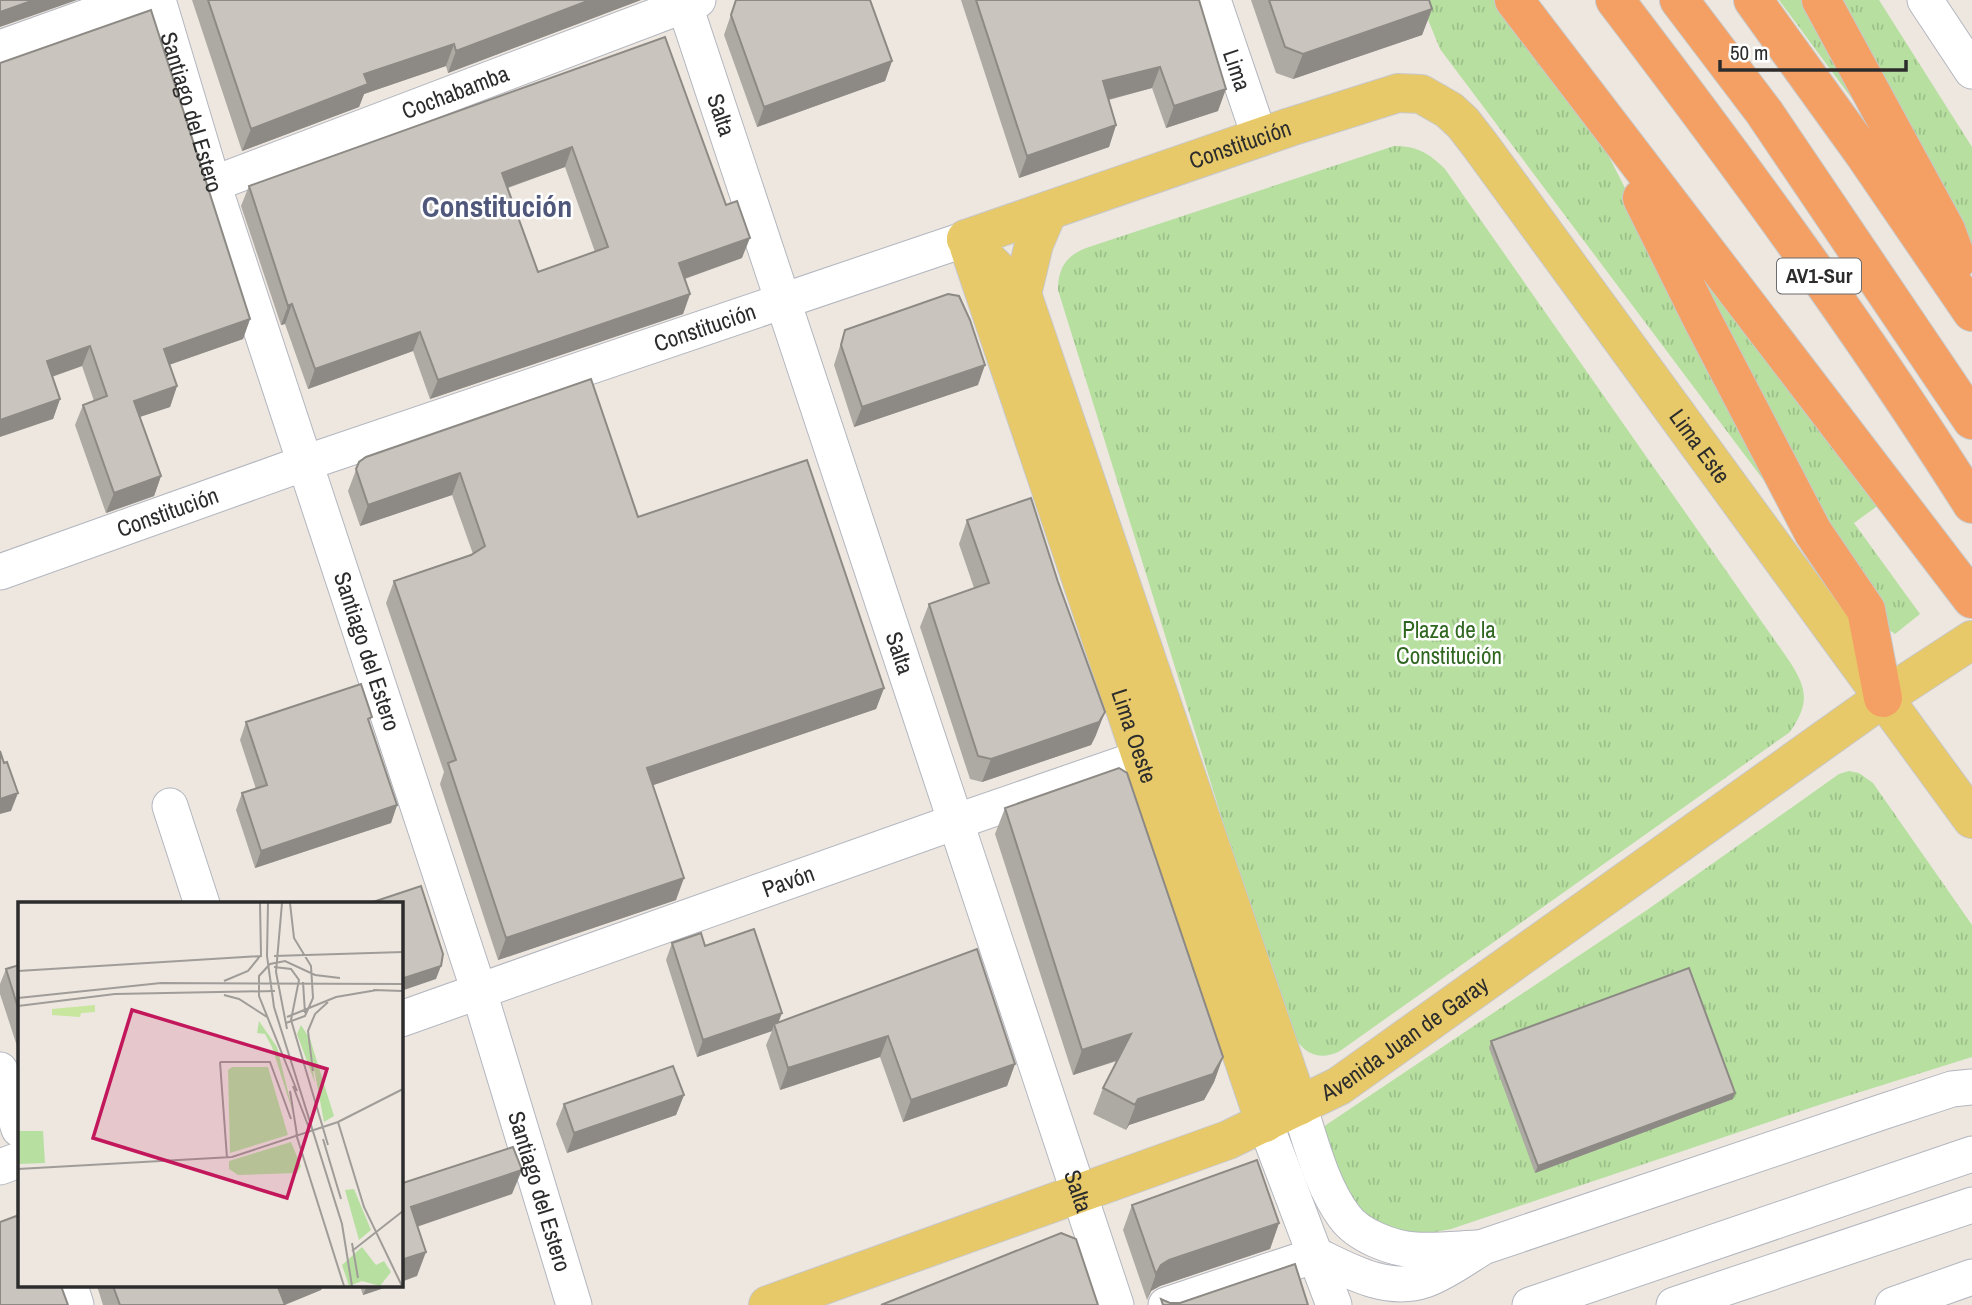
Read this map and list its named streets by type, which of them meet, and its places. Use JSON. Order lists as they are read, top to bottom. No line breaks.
{"streets":{"highway":["AV1-Sur"],"main road":["Constitución","Lima Este","Lima Oeste","Avenida Juan de Garay"],"street":["Lima","Cochabamba","Santiago del Estero","Salta","Pavón"]},"crossings":[["Lima","Constitución"],["Cochabamba","Santiago del Estero"],["Cochabamba","Salta"],["Santiago del Estero","Constitución"],["Santiago del Estero","Pavón"],["Salta","Constitución"],["Salta","Pavón"],["Salta","Avenida Juan de Garay"],["Constitución","Lima Este"],["Constitución","Lima Oeste"],["Lima Este","Avenida Juan de Garay"],["Lima Oeste","Pavón"],["Lima Oeste","Avenida Juan de Garay"]],"districts":["Constitución"],"parks":["Plaza de la Constitución"],"scale_bar":"50 m"}
